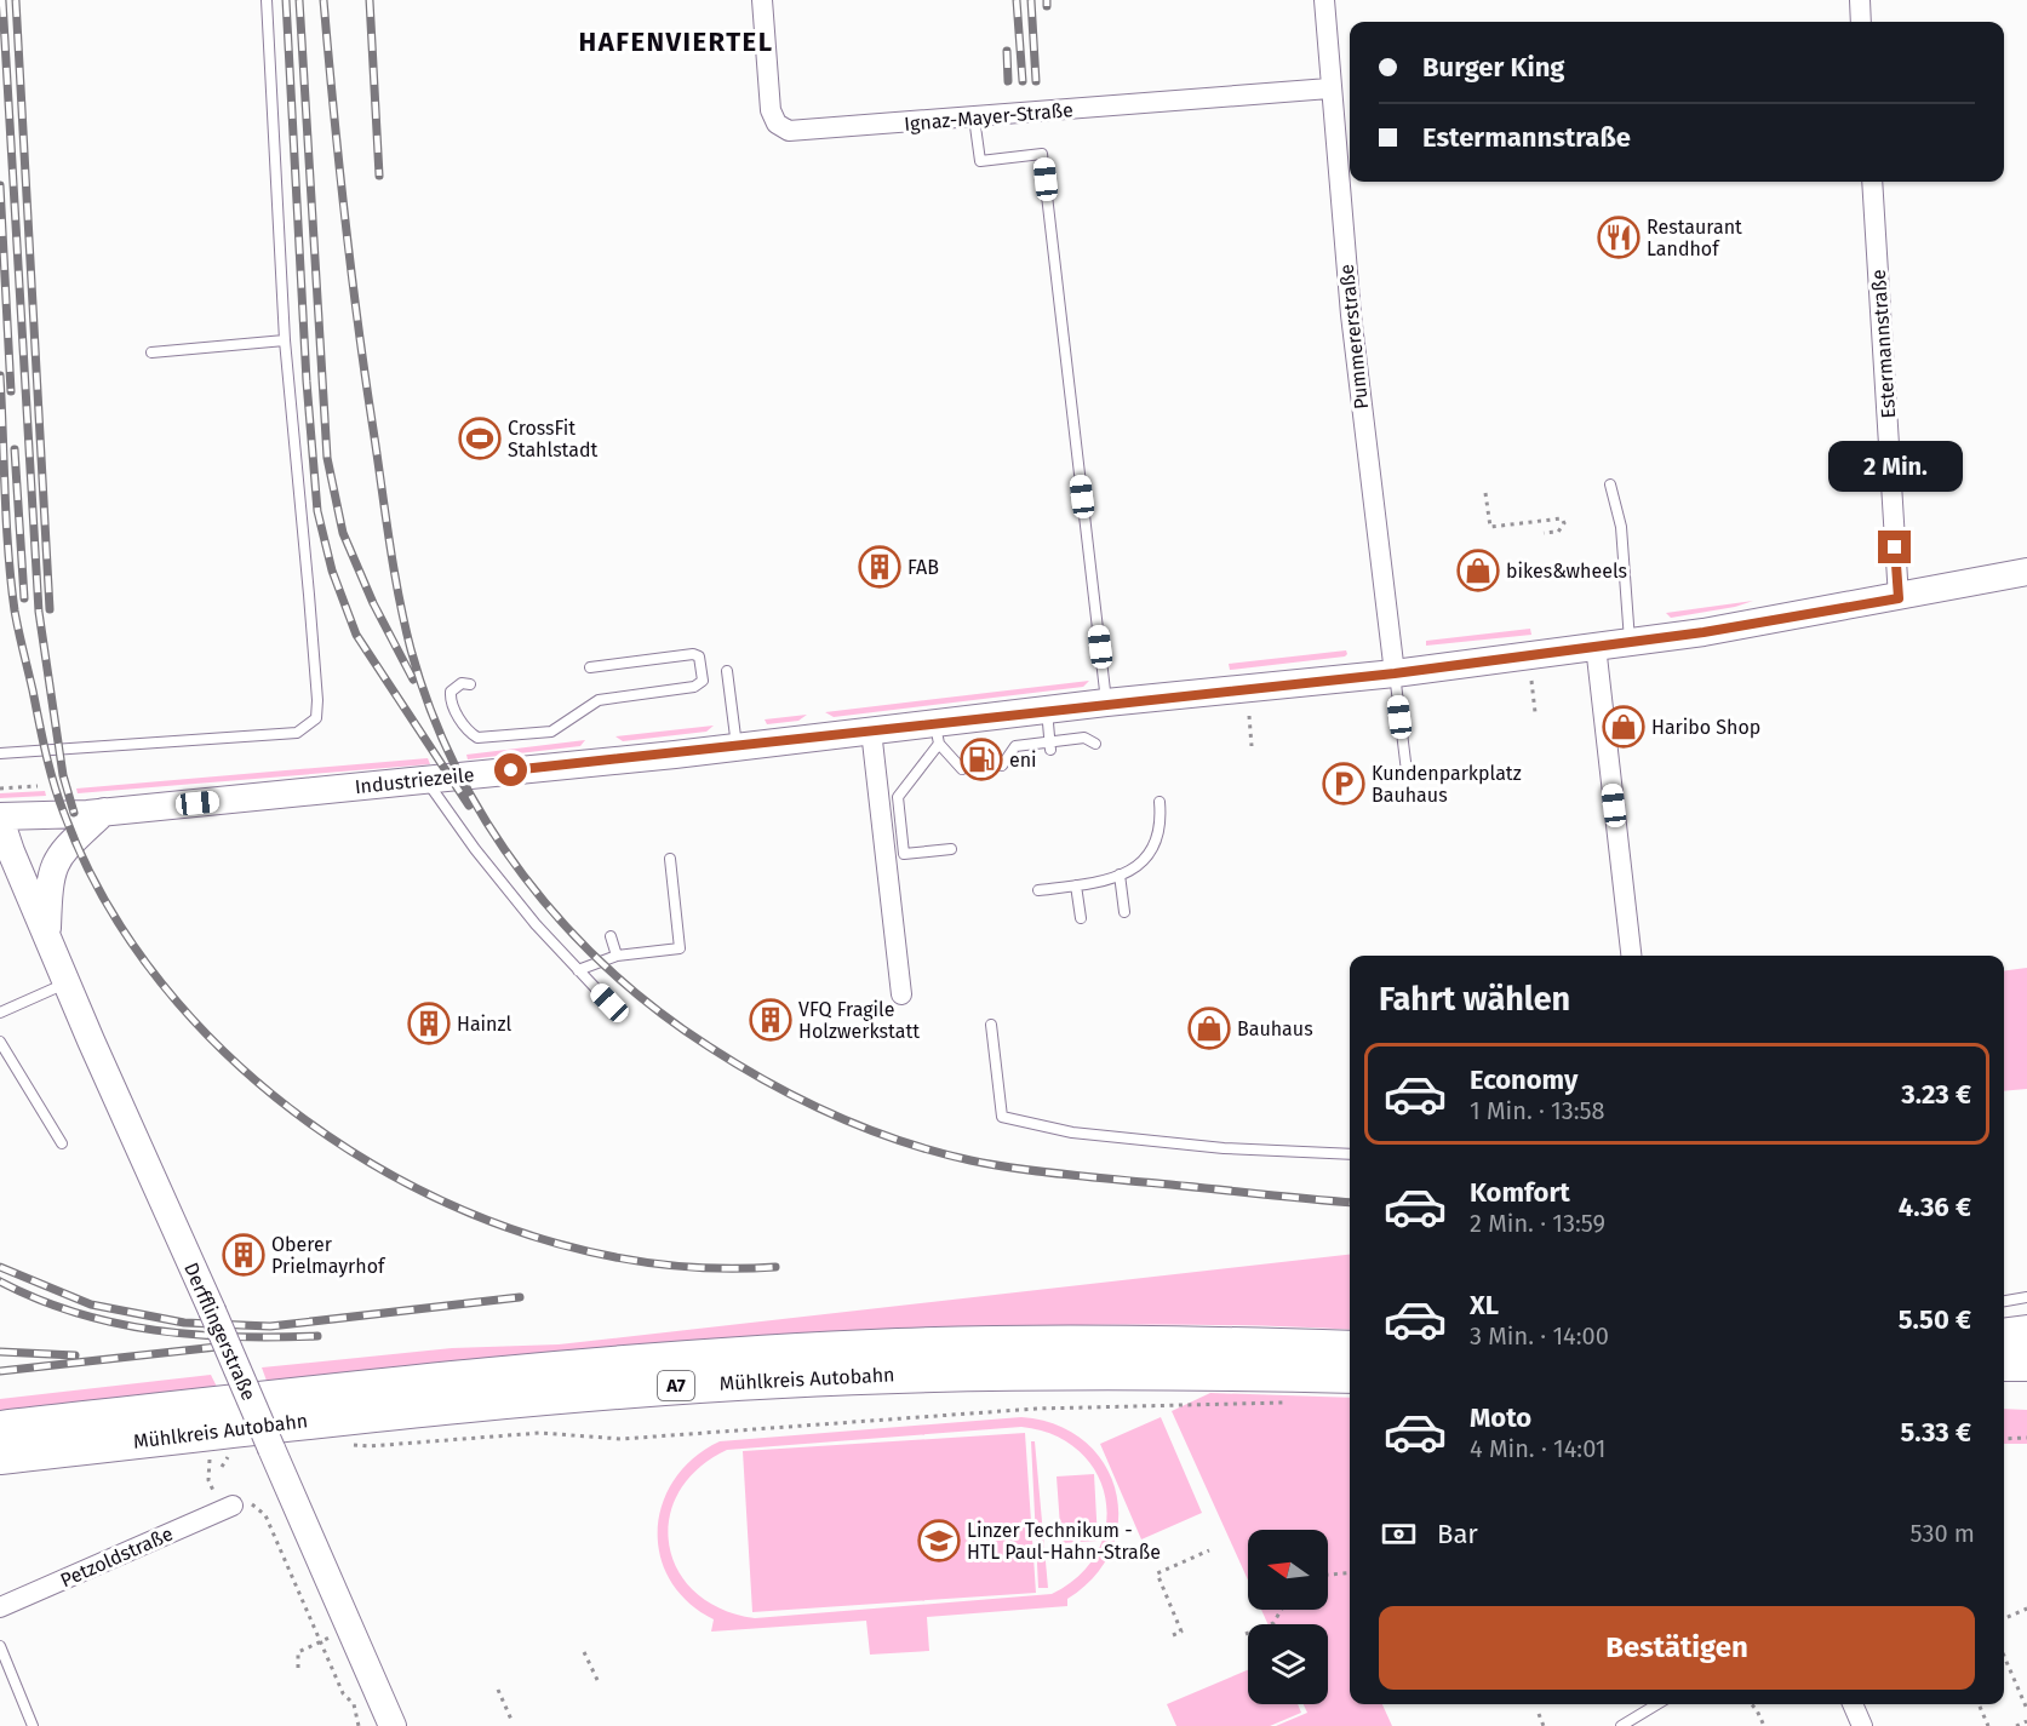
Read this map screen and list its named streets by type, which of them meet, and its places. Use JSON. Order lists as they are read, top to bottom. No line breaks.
{"streets":{"highway":["Mühlkreis Autobahn","A7"],"main road":["Industriezeile","Derfflingerstraße"],"street":["Ignaz-Mayer-Straße","Pummererstraße","Estermannstraße","Petzoldstraße"]},"crossings":[["Ignaz-Mayer-Straße","Pummererstraße"],["Pummererstraße","Industriezeile"],["Estermannstraße","Industriezeile"],["Industriezeile","Derfflingerstraße"]],"districts":["HAFENVIERTEL"],"places":{"restaurant":["Restaurant Landhof"],"sports":["CrossFit Stahlstadt"],"building":["FAB","VFQ Fragile Holzwerkstatt","Hainzl","Oberer Prielmayrhof"],"shop":["bikes&wheels","Haribo Shop","Bauhaus"],"fuel station":["eni"],"parking":["Kundenparkplatz Bauhaus"],"school or university":["Linzer Technikum - HTL Paul-Hahn-Straße"]},"north":"left","page":{"banner":["Burger King","Estermannstraße"],"bubble":"2 Min.","heading":"Fahrt wählen","list":[{"name":"Economy","note":"1 Min. · 13:58","value":"3.23 €"},{"name":"Komfort","note":"2 Min. · 13:59","value":"4.36 €"},{"name":"XL","note":"3 Min. · 14:00","value":"5.50 €"},{"name":"Moto","note":"4 Min. · 14:01","value":"5.33 €"}],"pay":["Bar","530 m"],"buttons":"Bestätigen"}}
